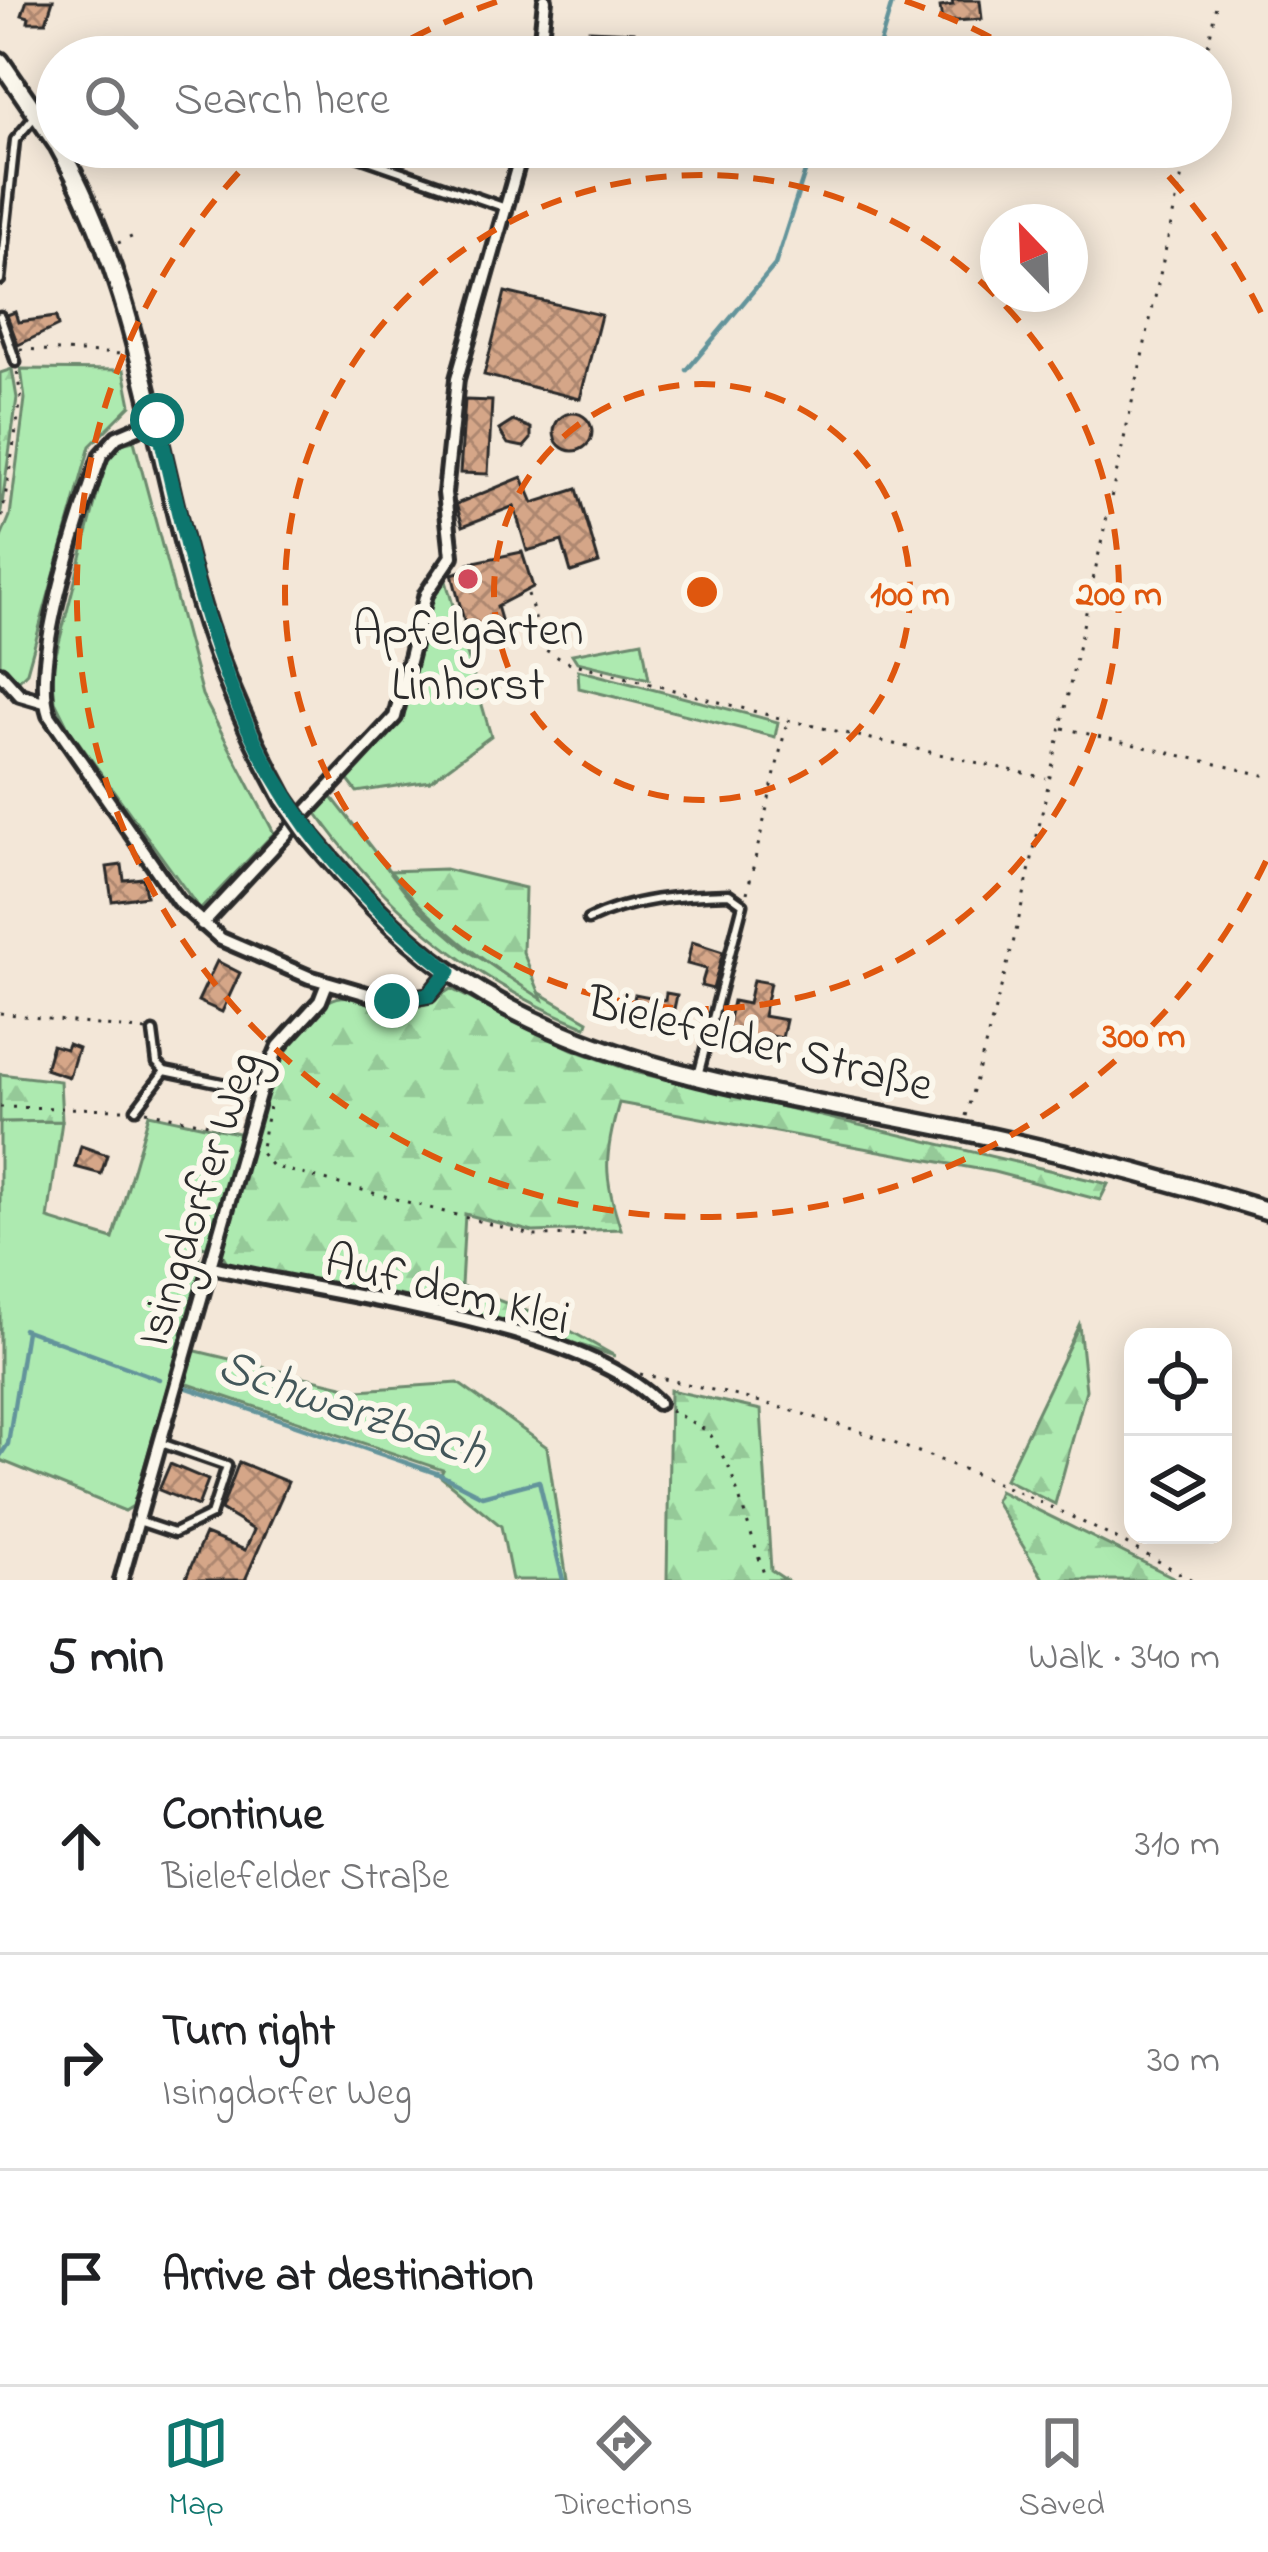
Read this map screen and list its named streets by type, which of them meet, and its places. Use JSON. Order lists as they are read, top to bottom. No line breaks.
{"streets":{"main road":["Bielefelder Straße"],"street":["Isingdorfer Weg","Auf dem Klei"]},"crossings":[["Isingdorfer Weg","Auf dem Klei"]],"water":["Schwarzbach"],"places":["Apfelgarten Linhorst"],"north":"top left","page":{"search":"Search here","heading":["5 min","Walk · 340 m"],"list":[["Continue","Bielefelder Straße","310 m"],["Turn right","Isingdorfer Weg","30 m"],"Arrive at destination"],"nav":["Map","Directions","Saved"]},"rings":["100 m","200 m","300 m"]}
